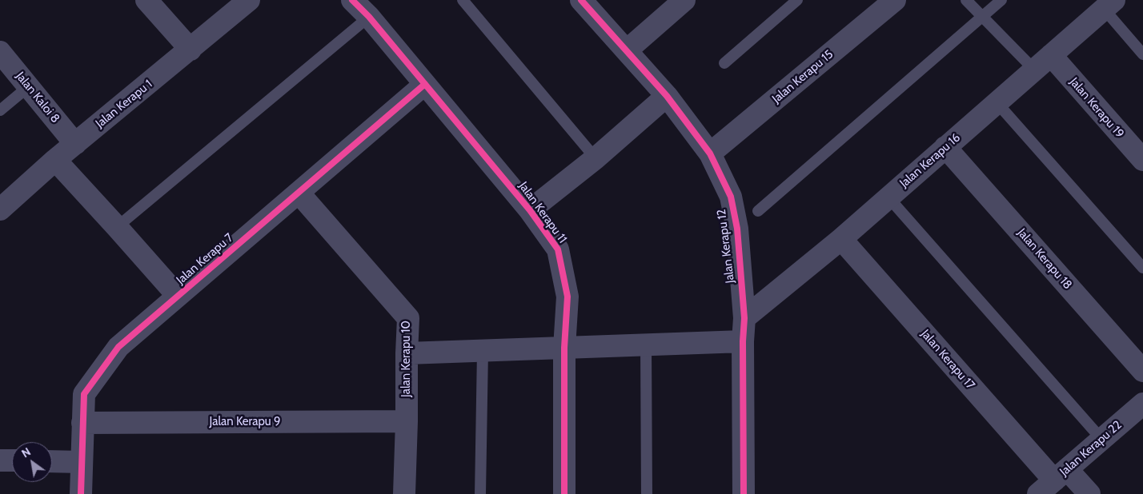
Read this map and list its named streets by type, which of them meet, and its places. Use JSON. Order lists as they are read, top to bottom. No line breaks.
{"streets":{"street":["Jalan Kerapu 15","Jalan Kaloi 8","Jalan Kerapu 1","Jalan Kerapu 19","Jalan Kerapu 16","Jalan Kerapu 11","Jalan Kerapu 12","Jalan Kerapu 7","Jalan Kerapu 18","Jalan Kerapu 10","Jalan Kerapu 17","Jalan Kerapu 9","Jalan Kerapu 22"]},"crossings":[["Jalan Kerapu 15","Jalan Kerapu 12"],["Jalan Kaloi 8","Jalan Kerapu 1"],["Jalan Kerapu 19","Jalan Kerapu 16"],["Jalan Kerapu 16","Jalan Kerapu 12"],["Jalan Kerapu 16","Jalan Kerapu 18"],["Jalan Kerapu 16","Jalan Kerapu 17"],["Jalan Kerapu 11","Jalan Kerapu 7"],["Jalan Kerapu 7","Jalan Kerapu 10"],["Jalan Kerapu 7","Jalan Kerapu 9"],["Jalan Kerapu 10","Jalan Kerapu 9"],["Jalan Kerapu 17","Jalan Kerapu 22"]],"north":"top left"}
